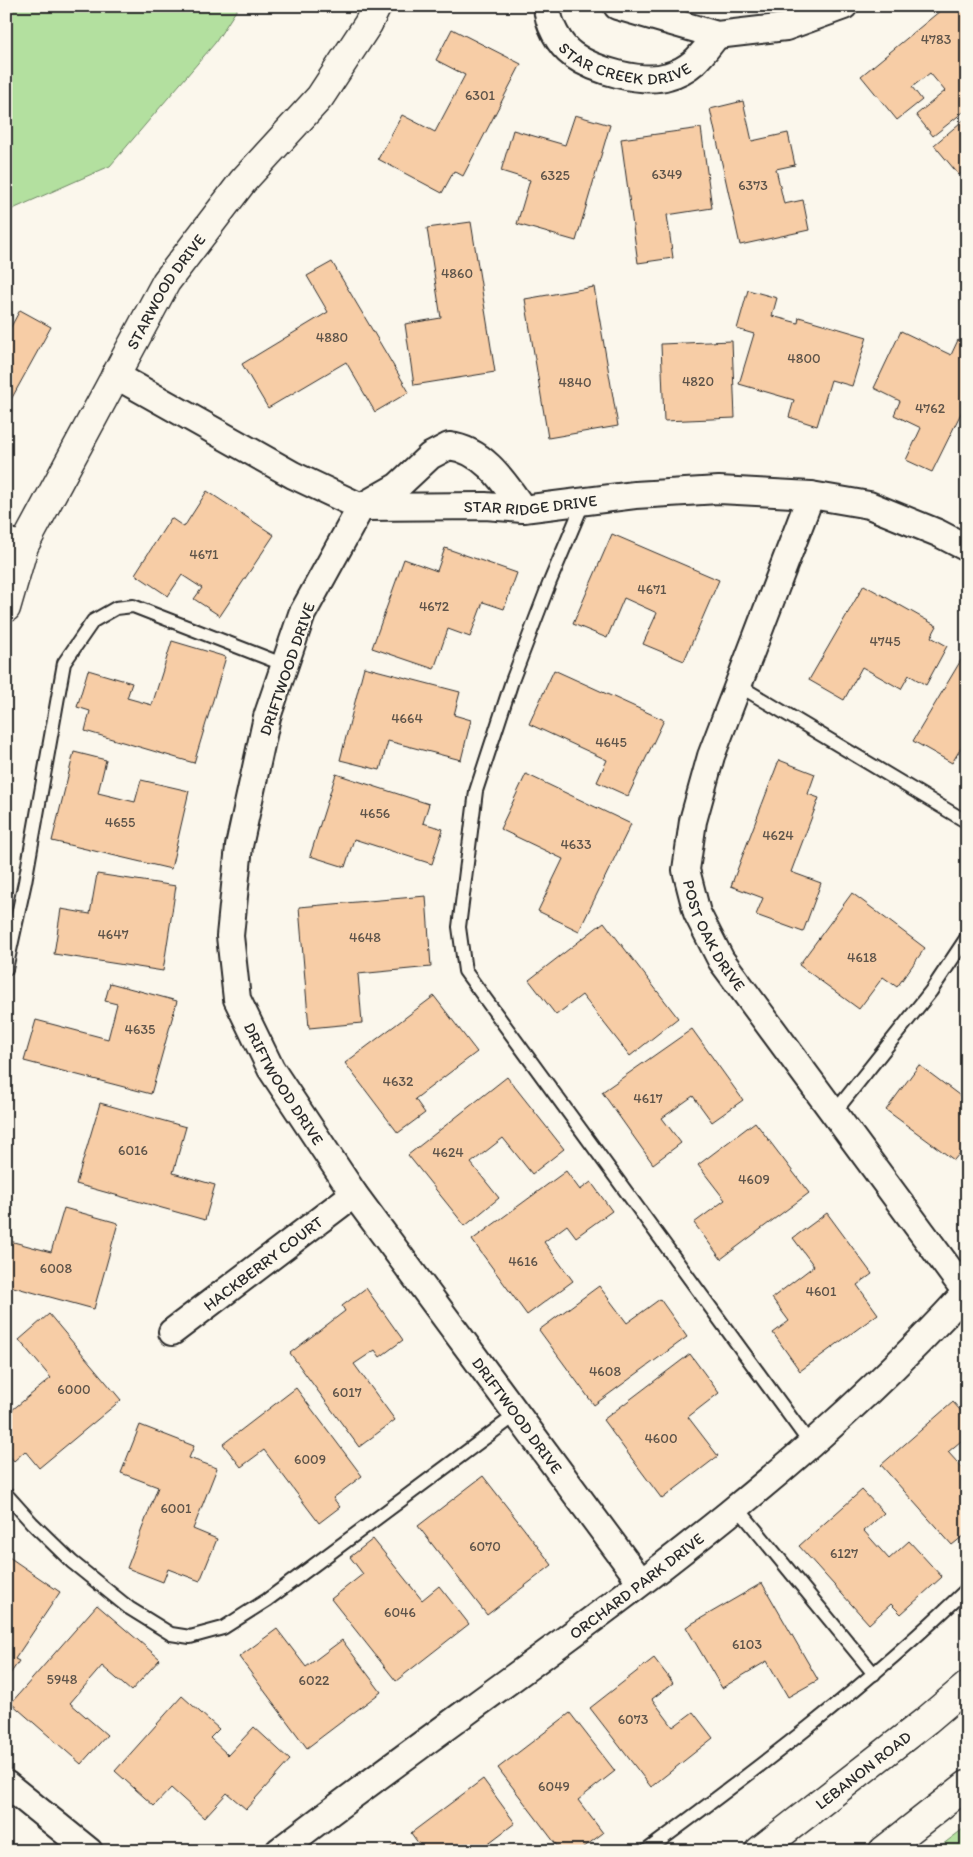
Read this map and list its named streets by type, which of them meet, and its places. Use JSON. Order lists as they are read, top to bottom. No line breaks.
{"streets":{"street":["STAR CREEK DRIVE","STARWOOD DRIVE","STAR RIDGE DRIVE","DRIFTWOOD DRIVE","POST OAK DRIVE","HACKBERRY COURT","ORCHARD PARK DRIVE","LEBANON ROAD"]},"crossings":[["STARWOOD DRIVE","STAR RIDGE DRIVE"],["STAR RIDGE DRIVE","DRIFTWOOD DRIVE"],["STAR RIDGE DRIVE","POST OAK DRIVE"],["DRIFTWOOD DRIVE","HACKBERRY COURT"],["DRIFTWOOD DRIVE","ORCHARD PARK DRIVE"],["POST OAK DRIVE","ORCHARD PARK DRIVE"]],"house_numbers":["4783","6301","6349","6325","6373","4860","4880","4800","4820","4840","4762","4671","4671","4672","4745","4664","4645","4656","4655","4624","4633","4647","4648","4618","4635","4632","4617","6016","4624","4609","4616","6008","4601","4608","6000","6017","4600","6009","6001","6070","6127","6046","6103","5948","6022","6073","6049"]}
